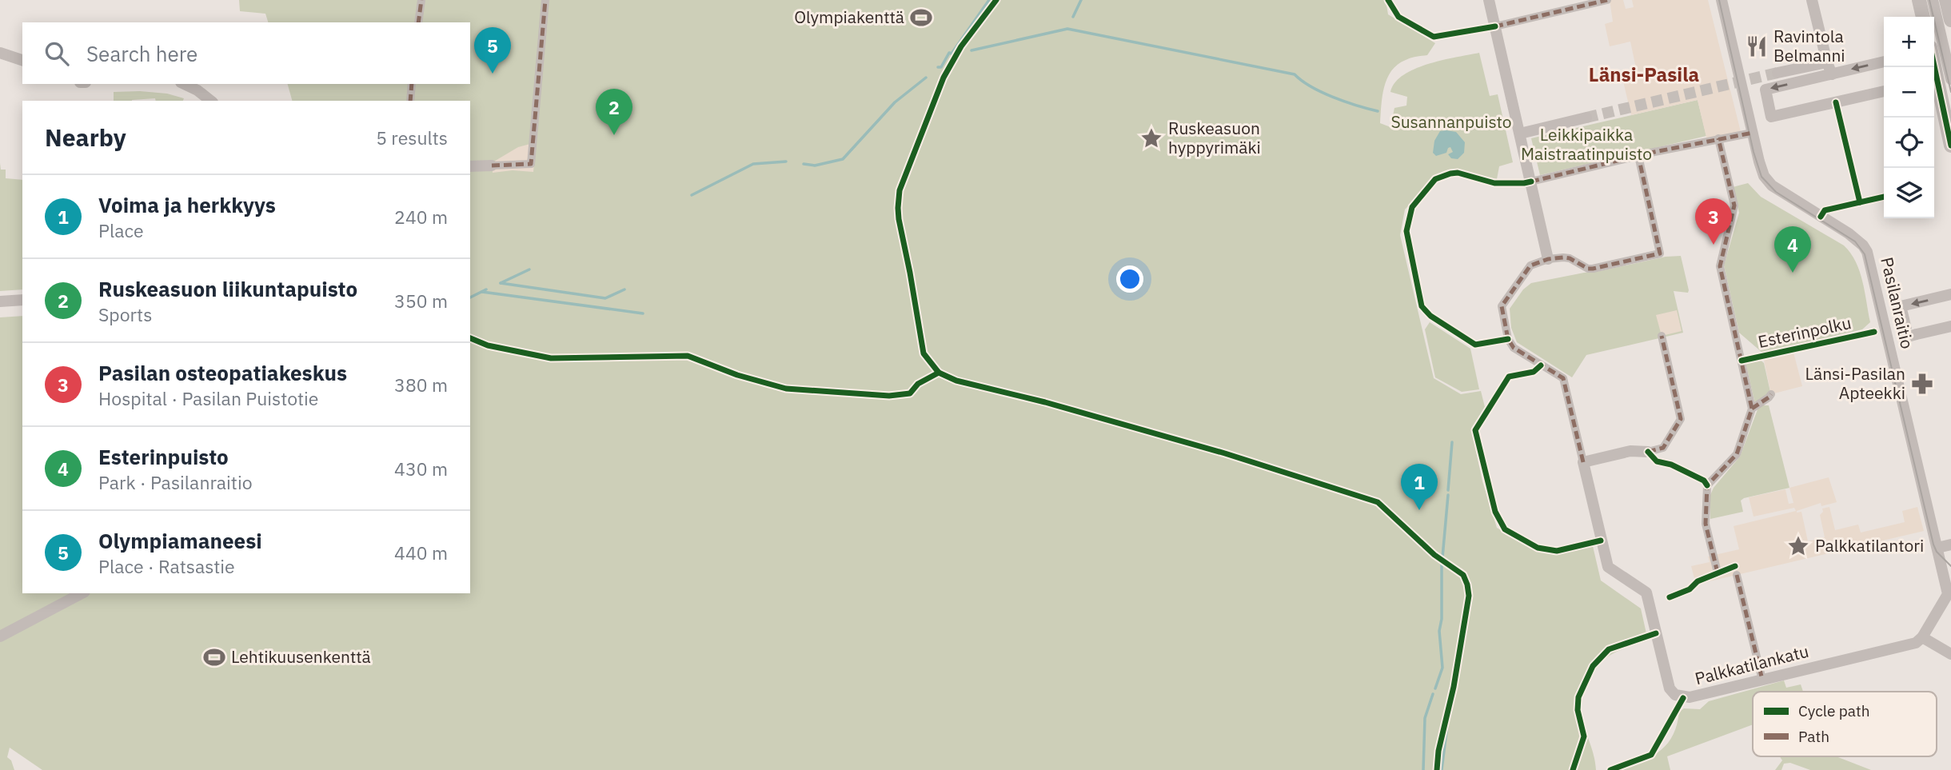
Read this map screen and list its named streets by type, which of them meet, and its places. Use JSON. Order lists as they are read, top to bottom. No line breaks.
{"streets":{"street":["Pasilanraitio","Palkkatilankatu"],"cycle path":["Esterinpolku"]},"districts":["Länsi-Pasila"],"parks":["Susannanpuisto","Leikkipaikka Maistraatinpuisto"],"places":{"sports":["Olympiakenttä","Lehtikuusenkenttä"],"restaurant":["Ravintola Belmanni"],"place":["Ruskeasuon hyppyrimäki","Palkkatilantori"],"pharmacy":["Länsi-Pasilan Apteekki"]},"legend":["Cycle path","Path"],"page":{"map_buttons":["+","−"],"search":"Search here","pins":["5","2","3","4","1"],"heading":["Nearby","5 results"],"list":[{"mark":"1","name":"Voima ja herkkyys","note":"Place","value":"240 m"},{"mark":"2","name":"Ruskeasuon liikuntapuisto","note":"Sports","value":"350 m"},{"mark":"3","name":"Pasilan osteopatiakeskus","note":"Hospital · Pasilan Puistotie","value":"380 m"},{"mark":"4","name":"Esterinpuisto","note":"Park · Pasilanraitio","value":"430 m"},{"mark":"5","name":"Olympiamaneesi","note":"Place · Ratsastie","value":"440 m"}]}}
